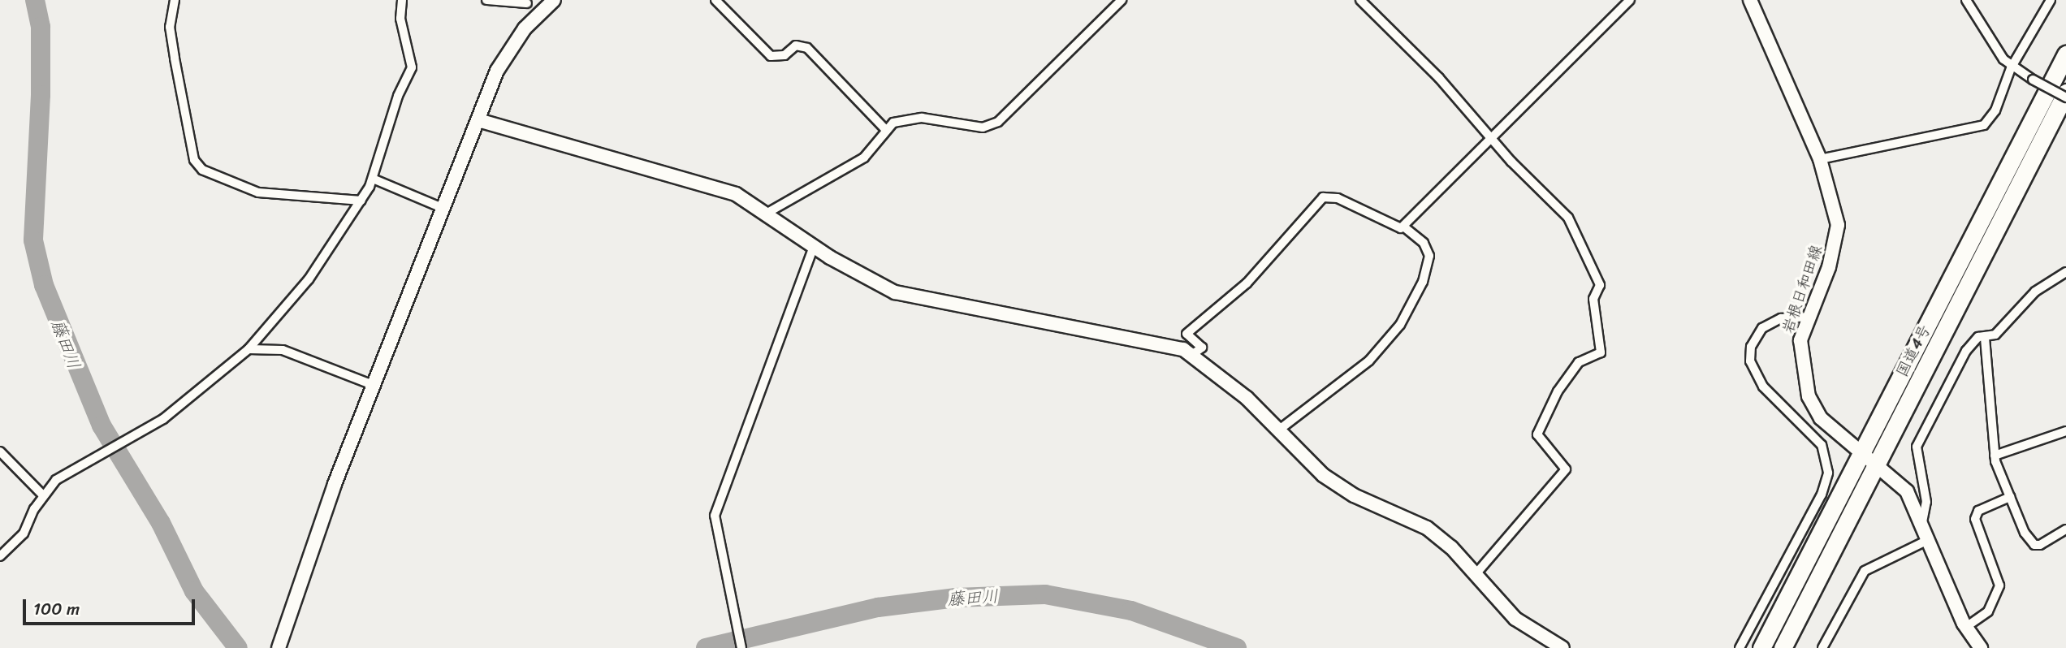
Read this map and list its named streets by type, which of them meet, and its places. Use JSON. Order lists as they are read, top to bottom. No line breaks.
{"streets":{"highway":["国道4号"],"street":["岩根日和田線"]},"crossings":[["岩根日和田線","国道4号"]],"water":["藤田川"],"scale_bar":"100 m"}
